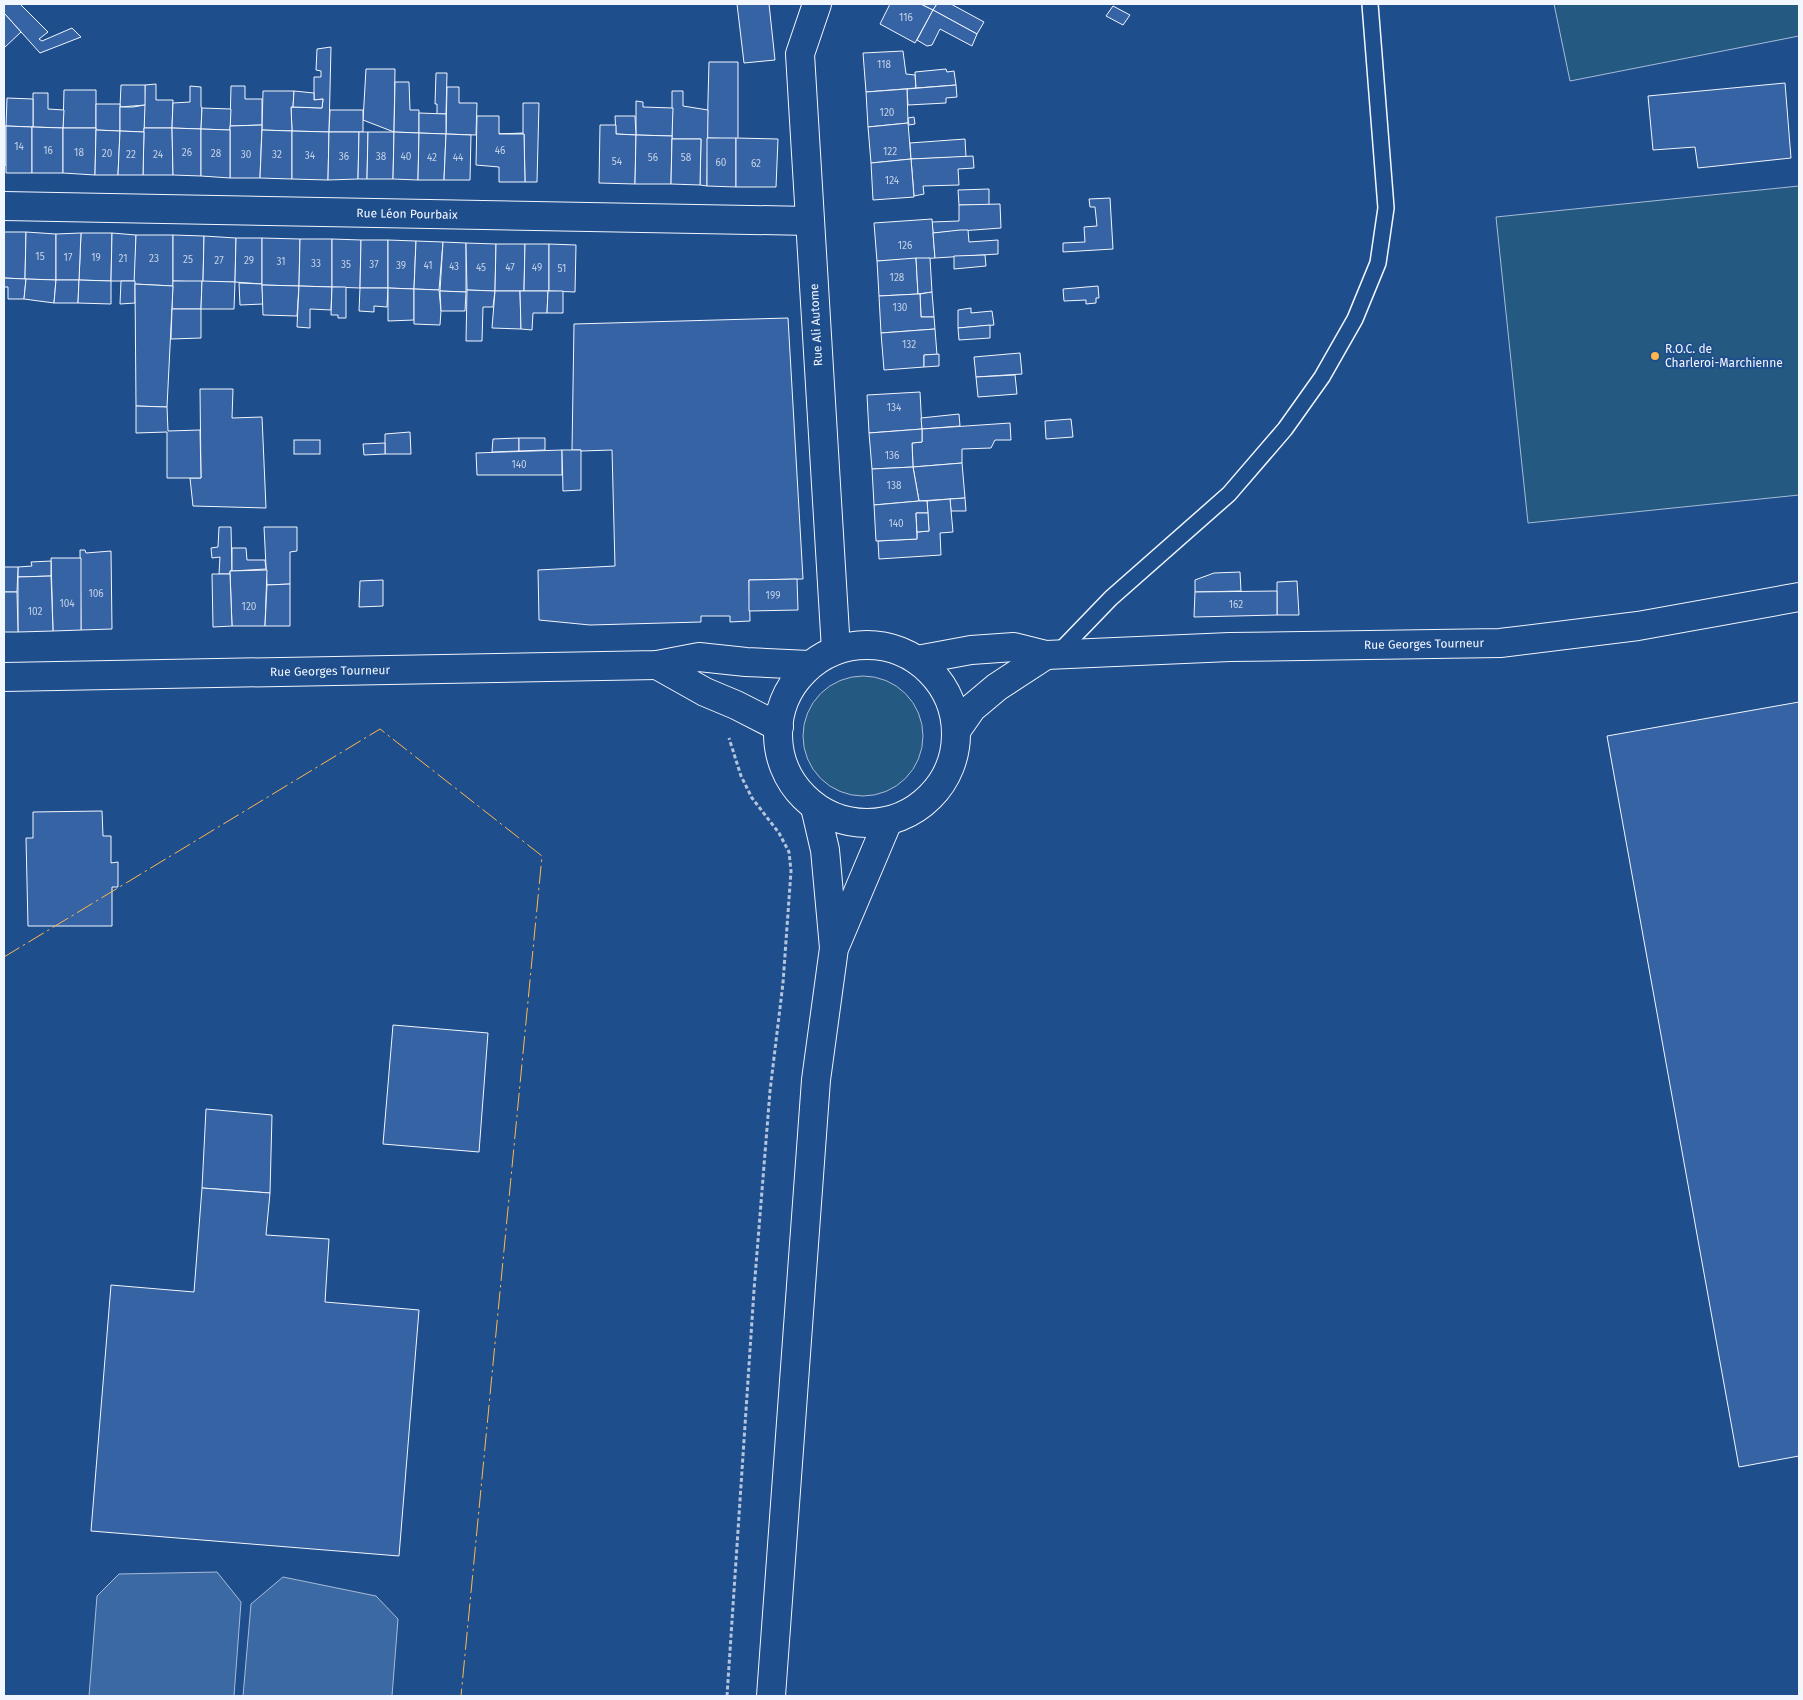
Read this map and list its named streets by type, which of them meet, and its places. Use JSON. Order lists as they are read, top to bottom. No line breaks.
{"streets":{"street":["Rue Léon Pourbaix","Rue Ali Autome","Rue Georges Tourneur"]},"crossings":[["Rue Léon Pourbaix","Rue Ali Autome"],["Rue Ali Autome","Rue Georges Tourneur"]],"places":["R.O.C. de Charleroi-Marchienne"],"house_numbers":["116","118","120","14","16","46","122","18","26","20","28","22","24","30","32","34","36","38","40","42","44","56","58","54","60","62","124","126","15","17","19","21","23","25","27","29","31","33","35","37","39","41","43","45","47","49","51","128","130","132","134","136","140","138","140","106","199","104","162","120","102"]}
